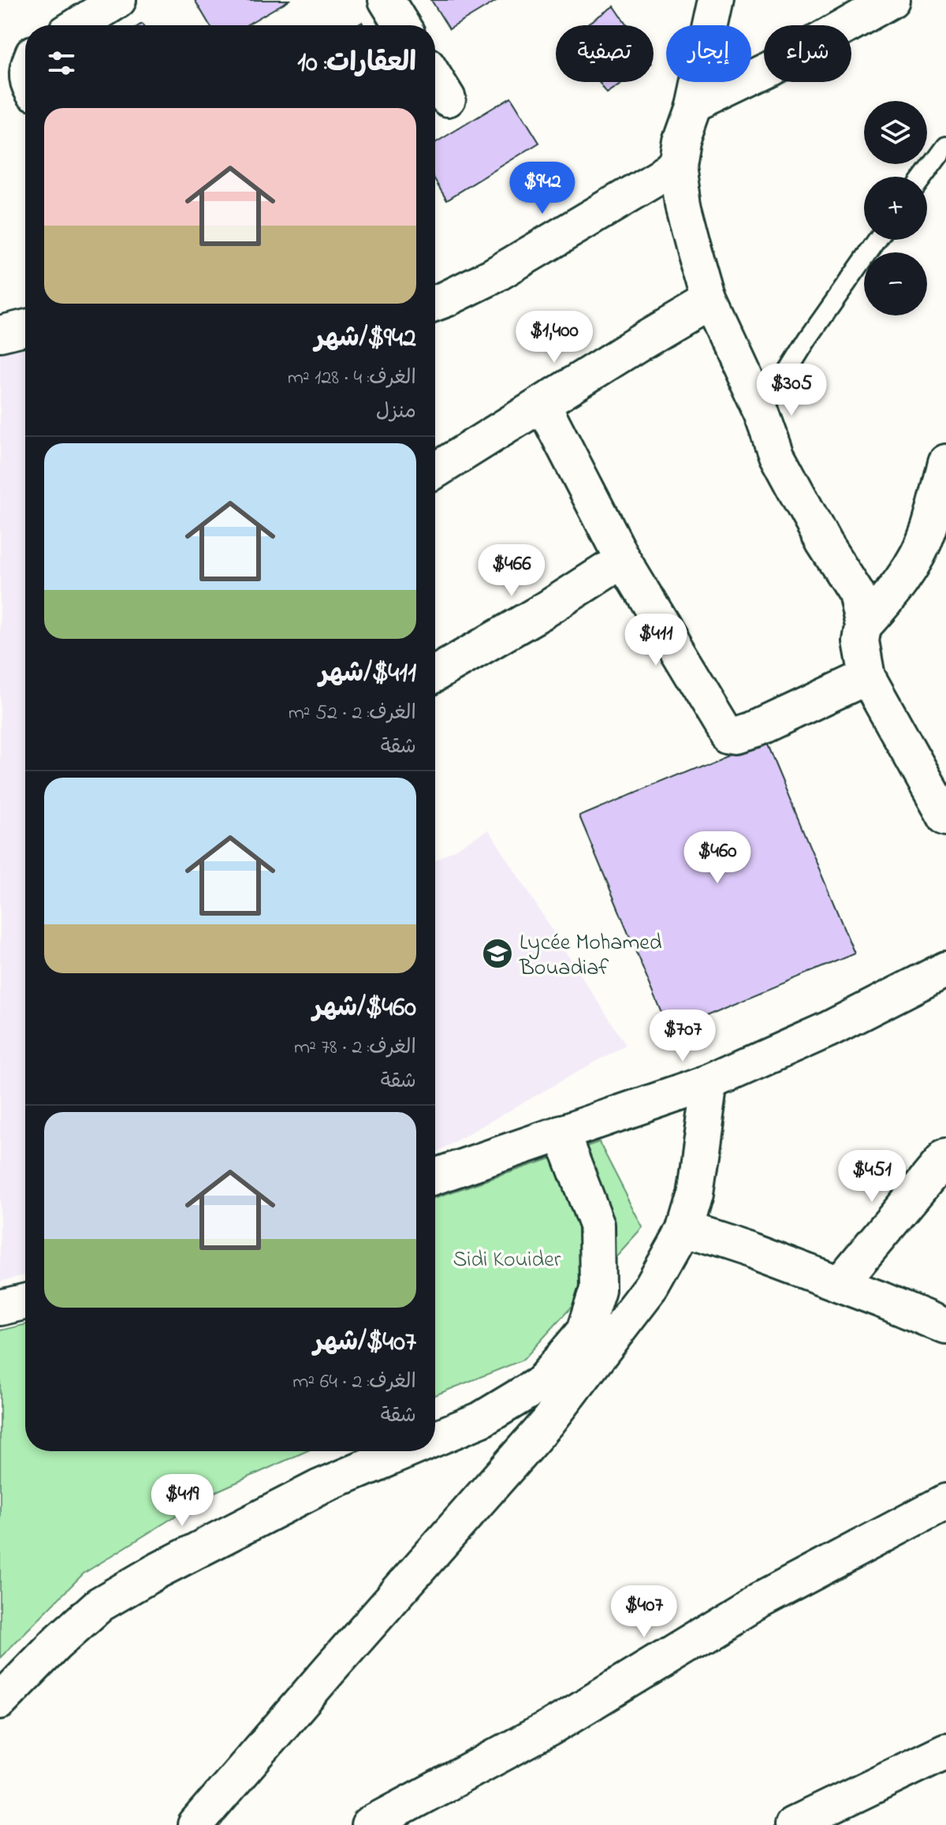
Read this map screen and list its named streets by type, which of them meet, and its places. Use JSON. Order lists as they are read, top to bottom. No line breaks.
{"parks":["Sidi Kouider"],"places":{"school or university":["Lycée Mohamed Bouadiaf"]},"page":{"chip":["شراء","إيجار","تصفية"],"heading":"العقارات: 10","map_buttons":["+","−"],"list":[{"name":"$942/شهر","note":"الغرف: 4 · 128 m² · منزل"},{"name":"$411/شهر","note":"الغرف: 2 · 52 m² · شقة"},{"name":"$460/شهر","note":"الغرف: 2 · 78 m² · شقة"},{"name":"$407/شهر","note":"الغرف: 2 · 64 m² · شقة"}],"price":["$942","$1,400","$305","$466","$411","$460","$707","$451","$419","$407"]}}
